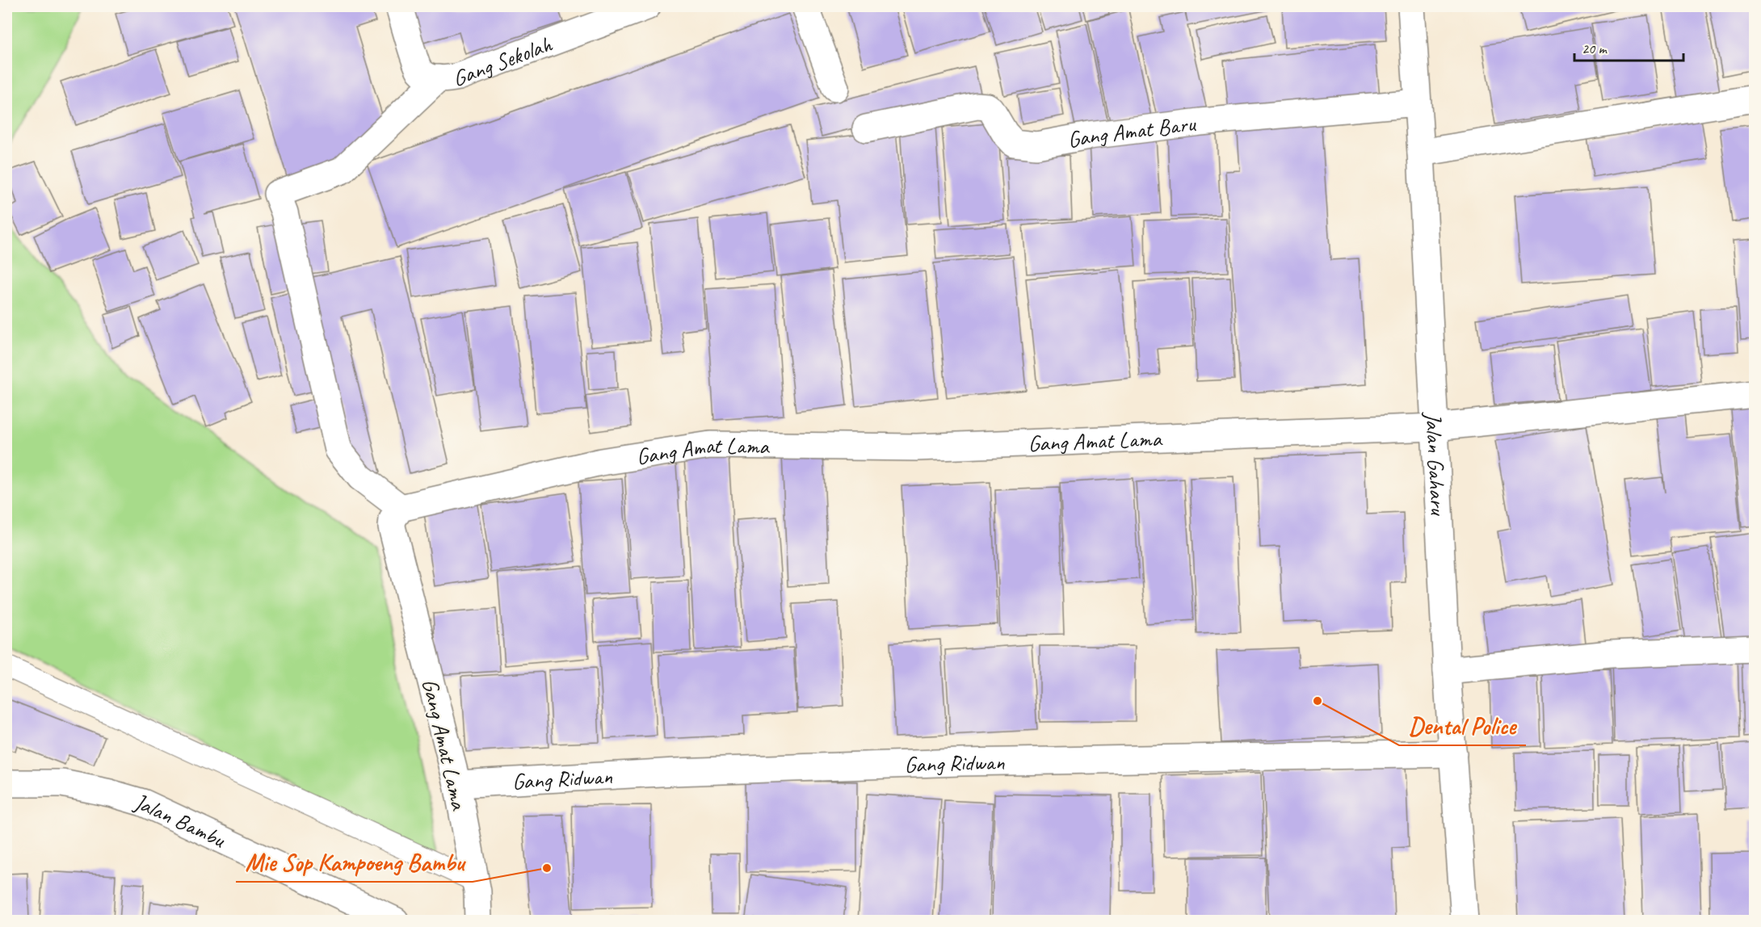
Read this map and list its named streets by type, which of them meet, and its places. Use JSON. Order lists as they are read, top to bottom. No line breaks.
{"streets":{"street":["Gang Sekolah","Gang Amat Baru","Gang Amat Lama","Jalan Gaharu","Gang Ridwan","Jalan Bambu"]},"crossings":[["Gang Amat Baru","Jalan Gaharu"],["Gang Amat Lama","Jalan Gaharu"],["Gang Amat Lama","Gang Ridwan"],["Jalan Gaharu","Gang Ridwan"]],"places":["Dental Police","Mie Sop Kampoeng Bambu"],"scale_bar":"20 m"}
